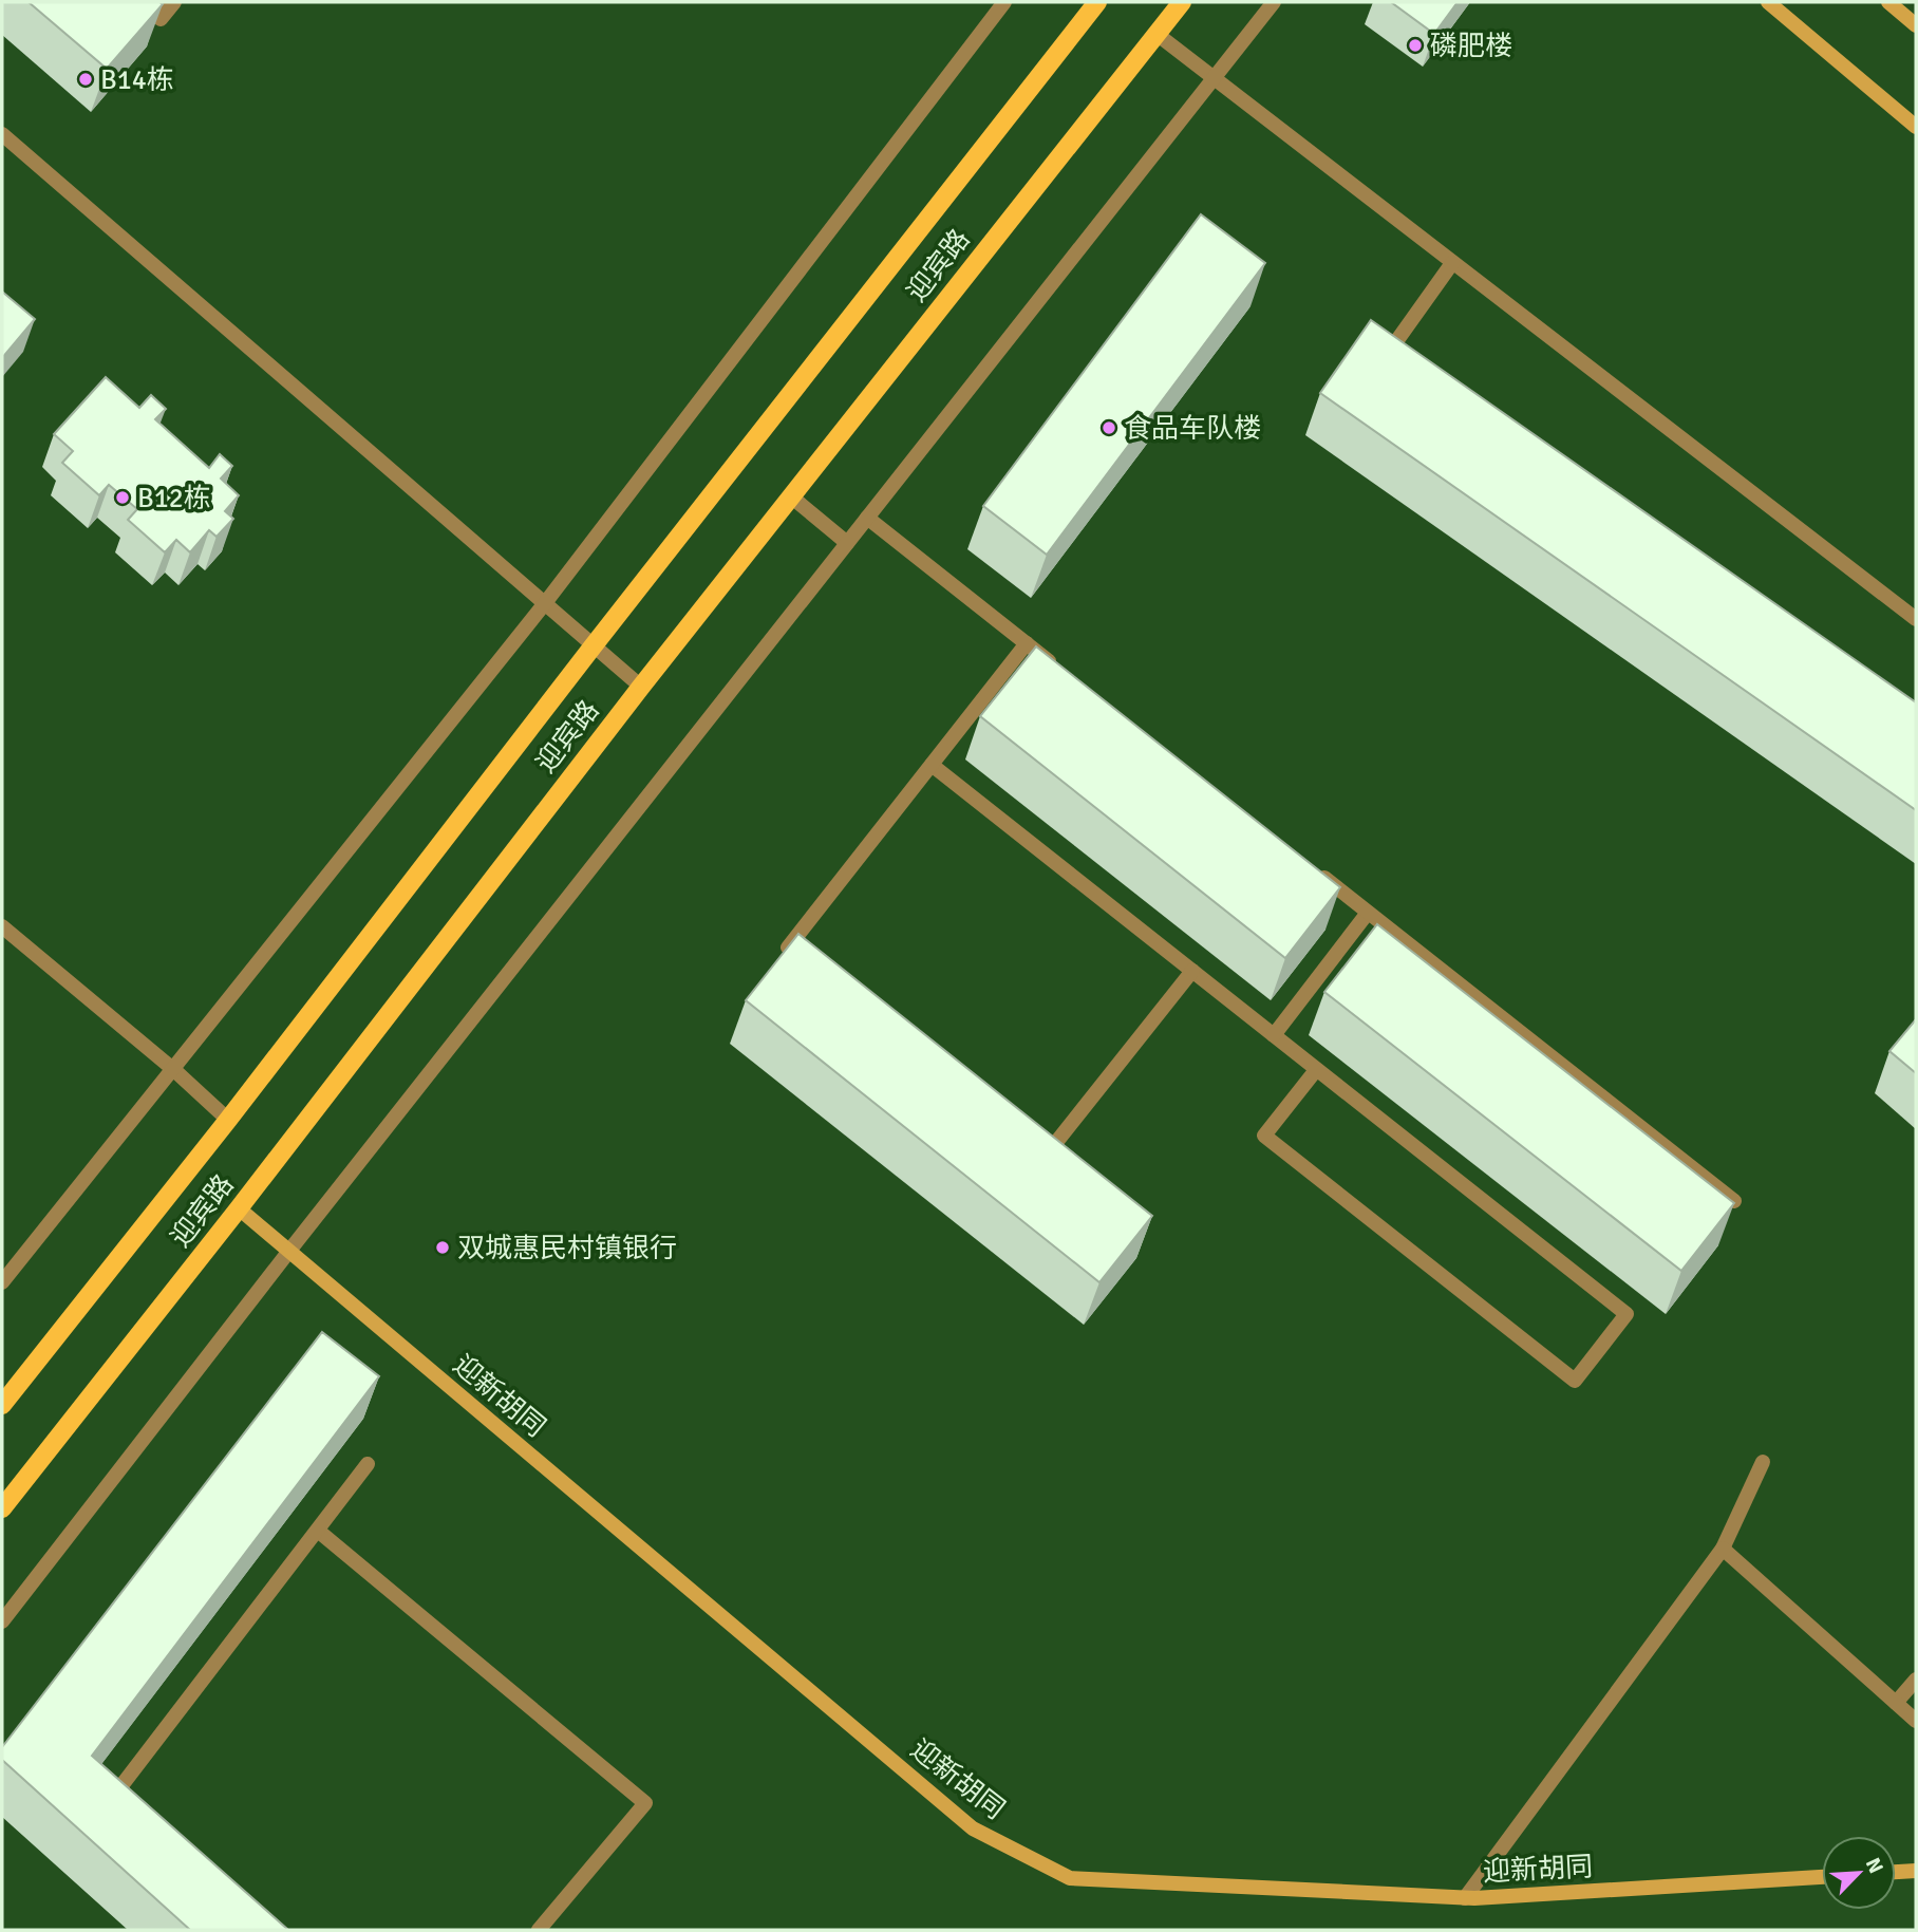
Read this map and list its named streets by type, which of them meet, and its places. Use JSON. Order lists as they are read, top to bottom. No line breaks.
{"streets":{"main road":["迎宾路"],"street":["迎新胡同"]},"crossings":[["迎宾路","迎新胡同"]],"places":["磷肥楼","B14栋","食品车队楼","B12栋","双城惠民村镇银行"],"north":"top right"}
